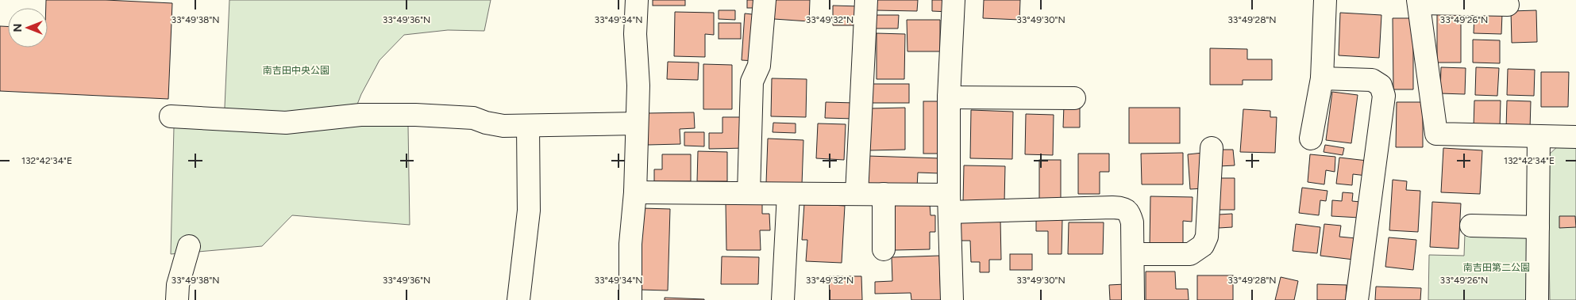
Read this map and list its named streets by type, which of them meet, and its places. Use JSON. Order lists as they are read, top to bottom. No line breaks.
{"parks":["南吉田中央公園","南吉田第二公園"],"north":"left","coordinates":["33°49'38\"N","33°49'36\"N","33°49'34\"N","33°49'32\"N","33°49'30\"N","33°49'28\"N","33°49'26\"N","132°42'34\"E"]}
